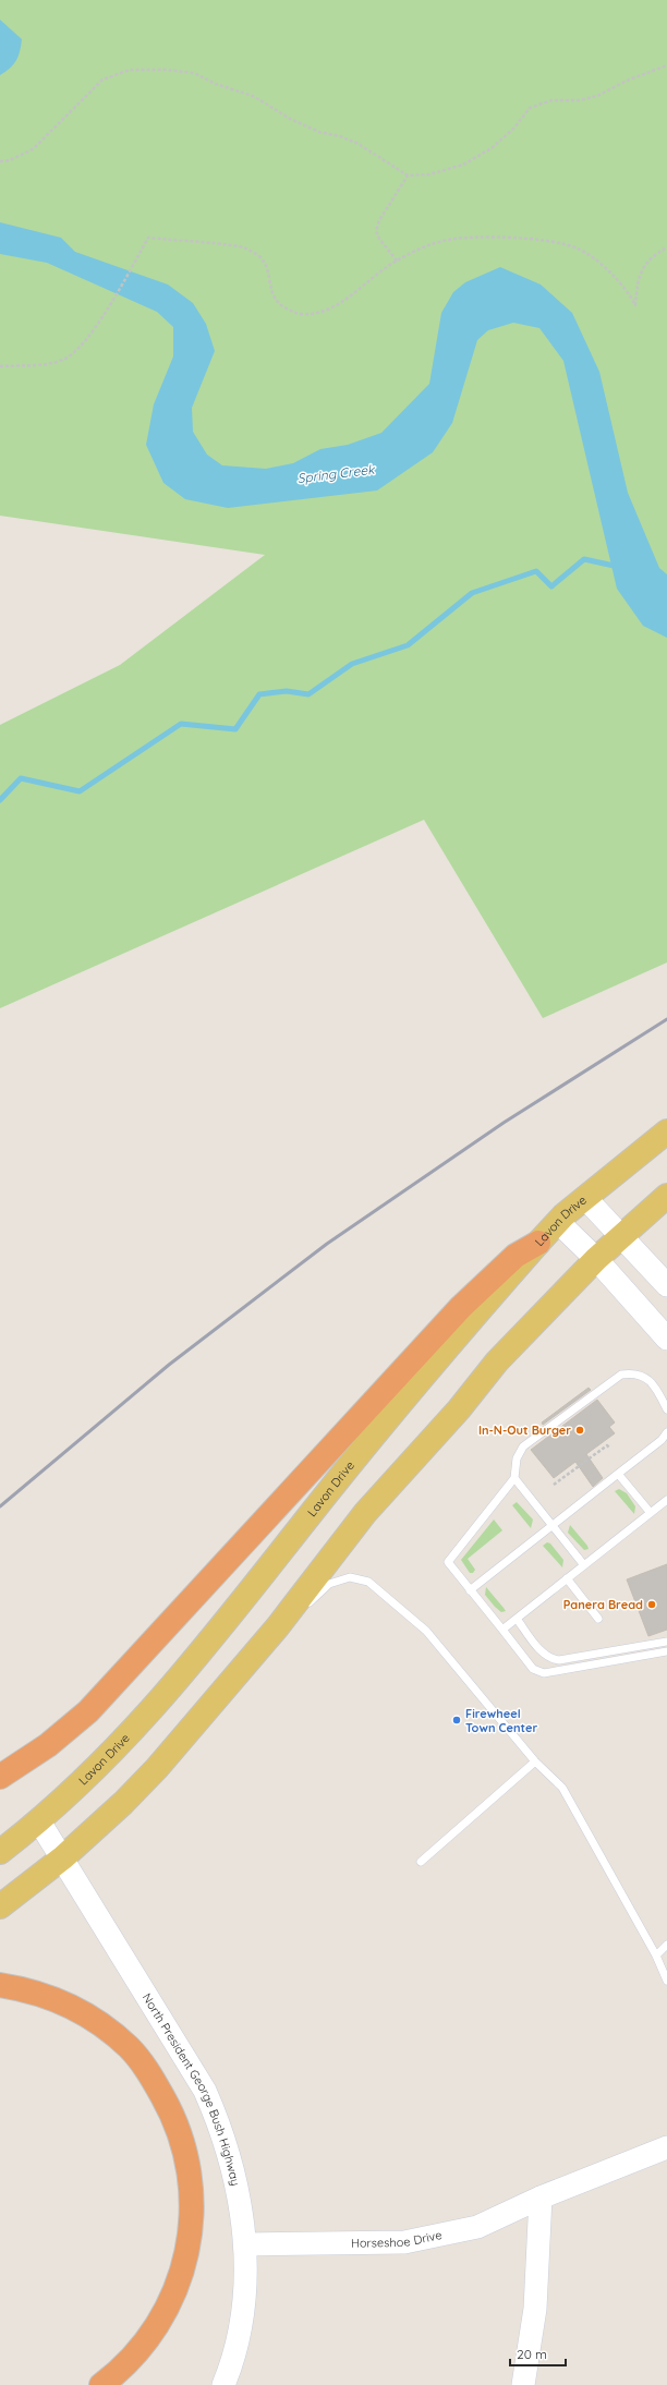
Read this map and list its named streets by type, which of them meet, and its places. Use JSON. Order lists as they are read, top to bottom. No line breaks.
{"streets":{"main road":["Lavon Drive"],"street":["North President George Bush Highway","Horseshoe Drive"]},"crossings":[["Lavon Drive","North President George Bush Highway"],["North President George Bush Highway","Horseshoe Drive"]],"water":["Spring Creek"],"places":["In-N-Out Burger","Panera Bread","Firewheel Town Center"],"scale_bar":"20 m"}
